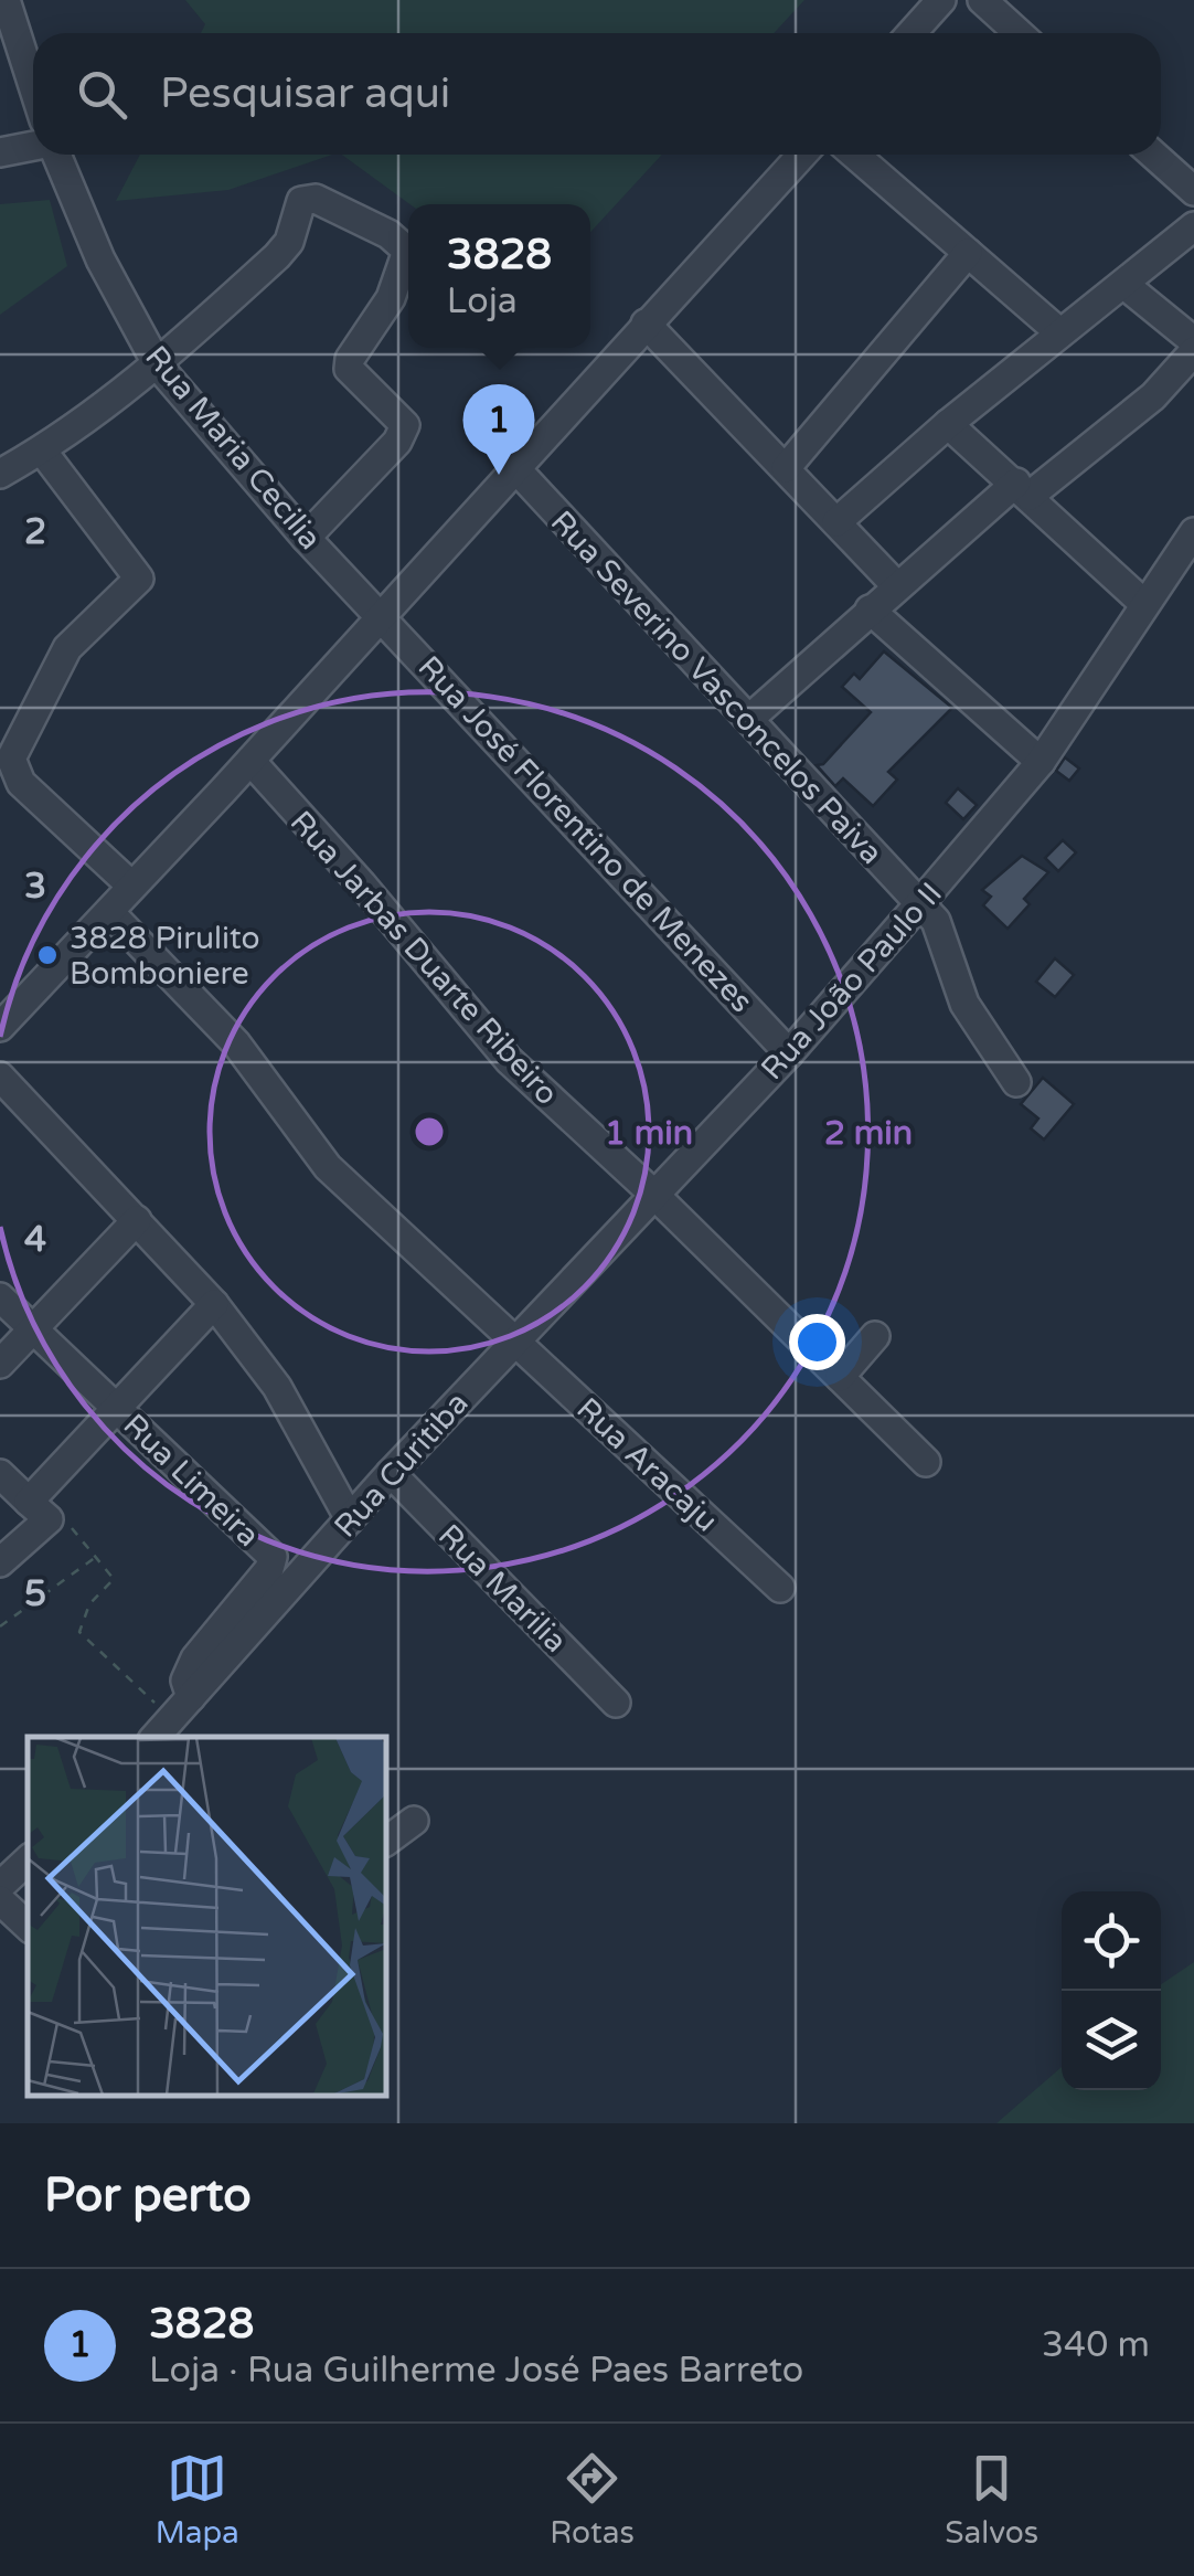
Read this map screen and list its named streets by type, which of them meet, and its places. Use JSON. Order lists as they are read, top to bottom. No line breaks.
{"streets":{"street":["Rua Maria Cecilia","Rua Severino Vasconcelos Paiva","Rua José Florentino de Menezes","Rua Jarbas Duarte Ribeiro","Rua João Paulo II","Rua Curitiba","Rua Aracaju","Rua Limeira","Rua Marilia"]},"crossings":[["Rua Maria Cecilia","Rua José Florentino de Menezes"],["Rua Severino Vasconcelos Paiva","Rua João Paulo II"],["Rua José Florentino de Menezes","Rua João Paulo II"],["Rua Jarbas Duarte Ribeiro","Rua João Paulo II"],["Rua Jarbas Duarte Ribeiro","Rua Curitiba"],["Rua João Paulo II","Rua Curitiba"],["Rua Curitiba","Rua Aracaju"],["Rua Curitiba","Rua Limeira"],["Rua Curitiba","Rua Marilia"]],"places":["3828 Pirulito Bomboniere"],"page":{"search":"Pesquisar aqui","popup":["3828","Loja"],"pins":"1","heading":"Por perto","list":[{"mark":"1","name":"3828","note":"Loja · Rua Guilherme José Paes Barreto","value":"340 m"}],"nav":["Mapa","Rotas","Salvos"]},"grid":{"rows":["2","3","4","5"]},"rings":["1 min","2 min"]}
